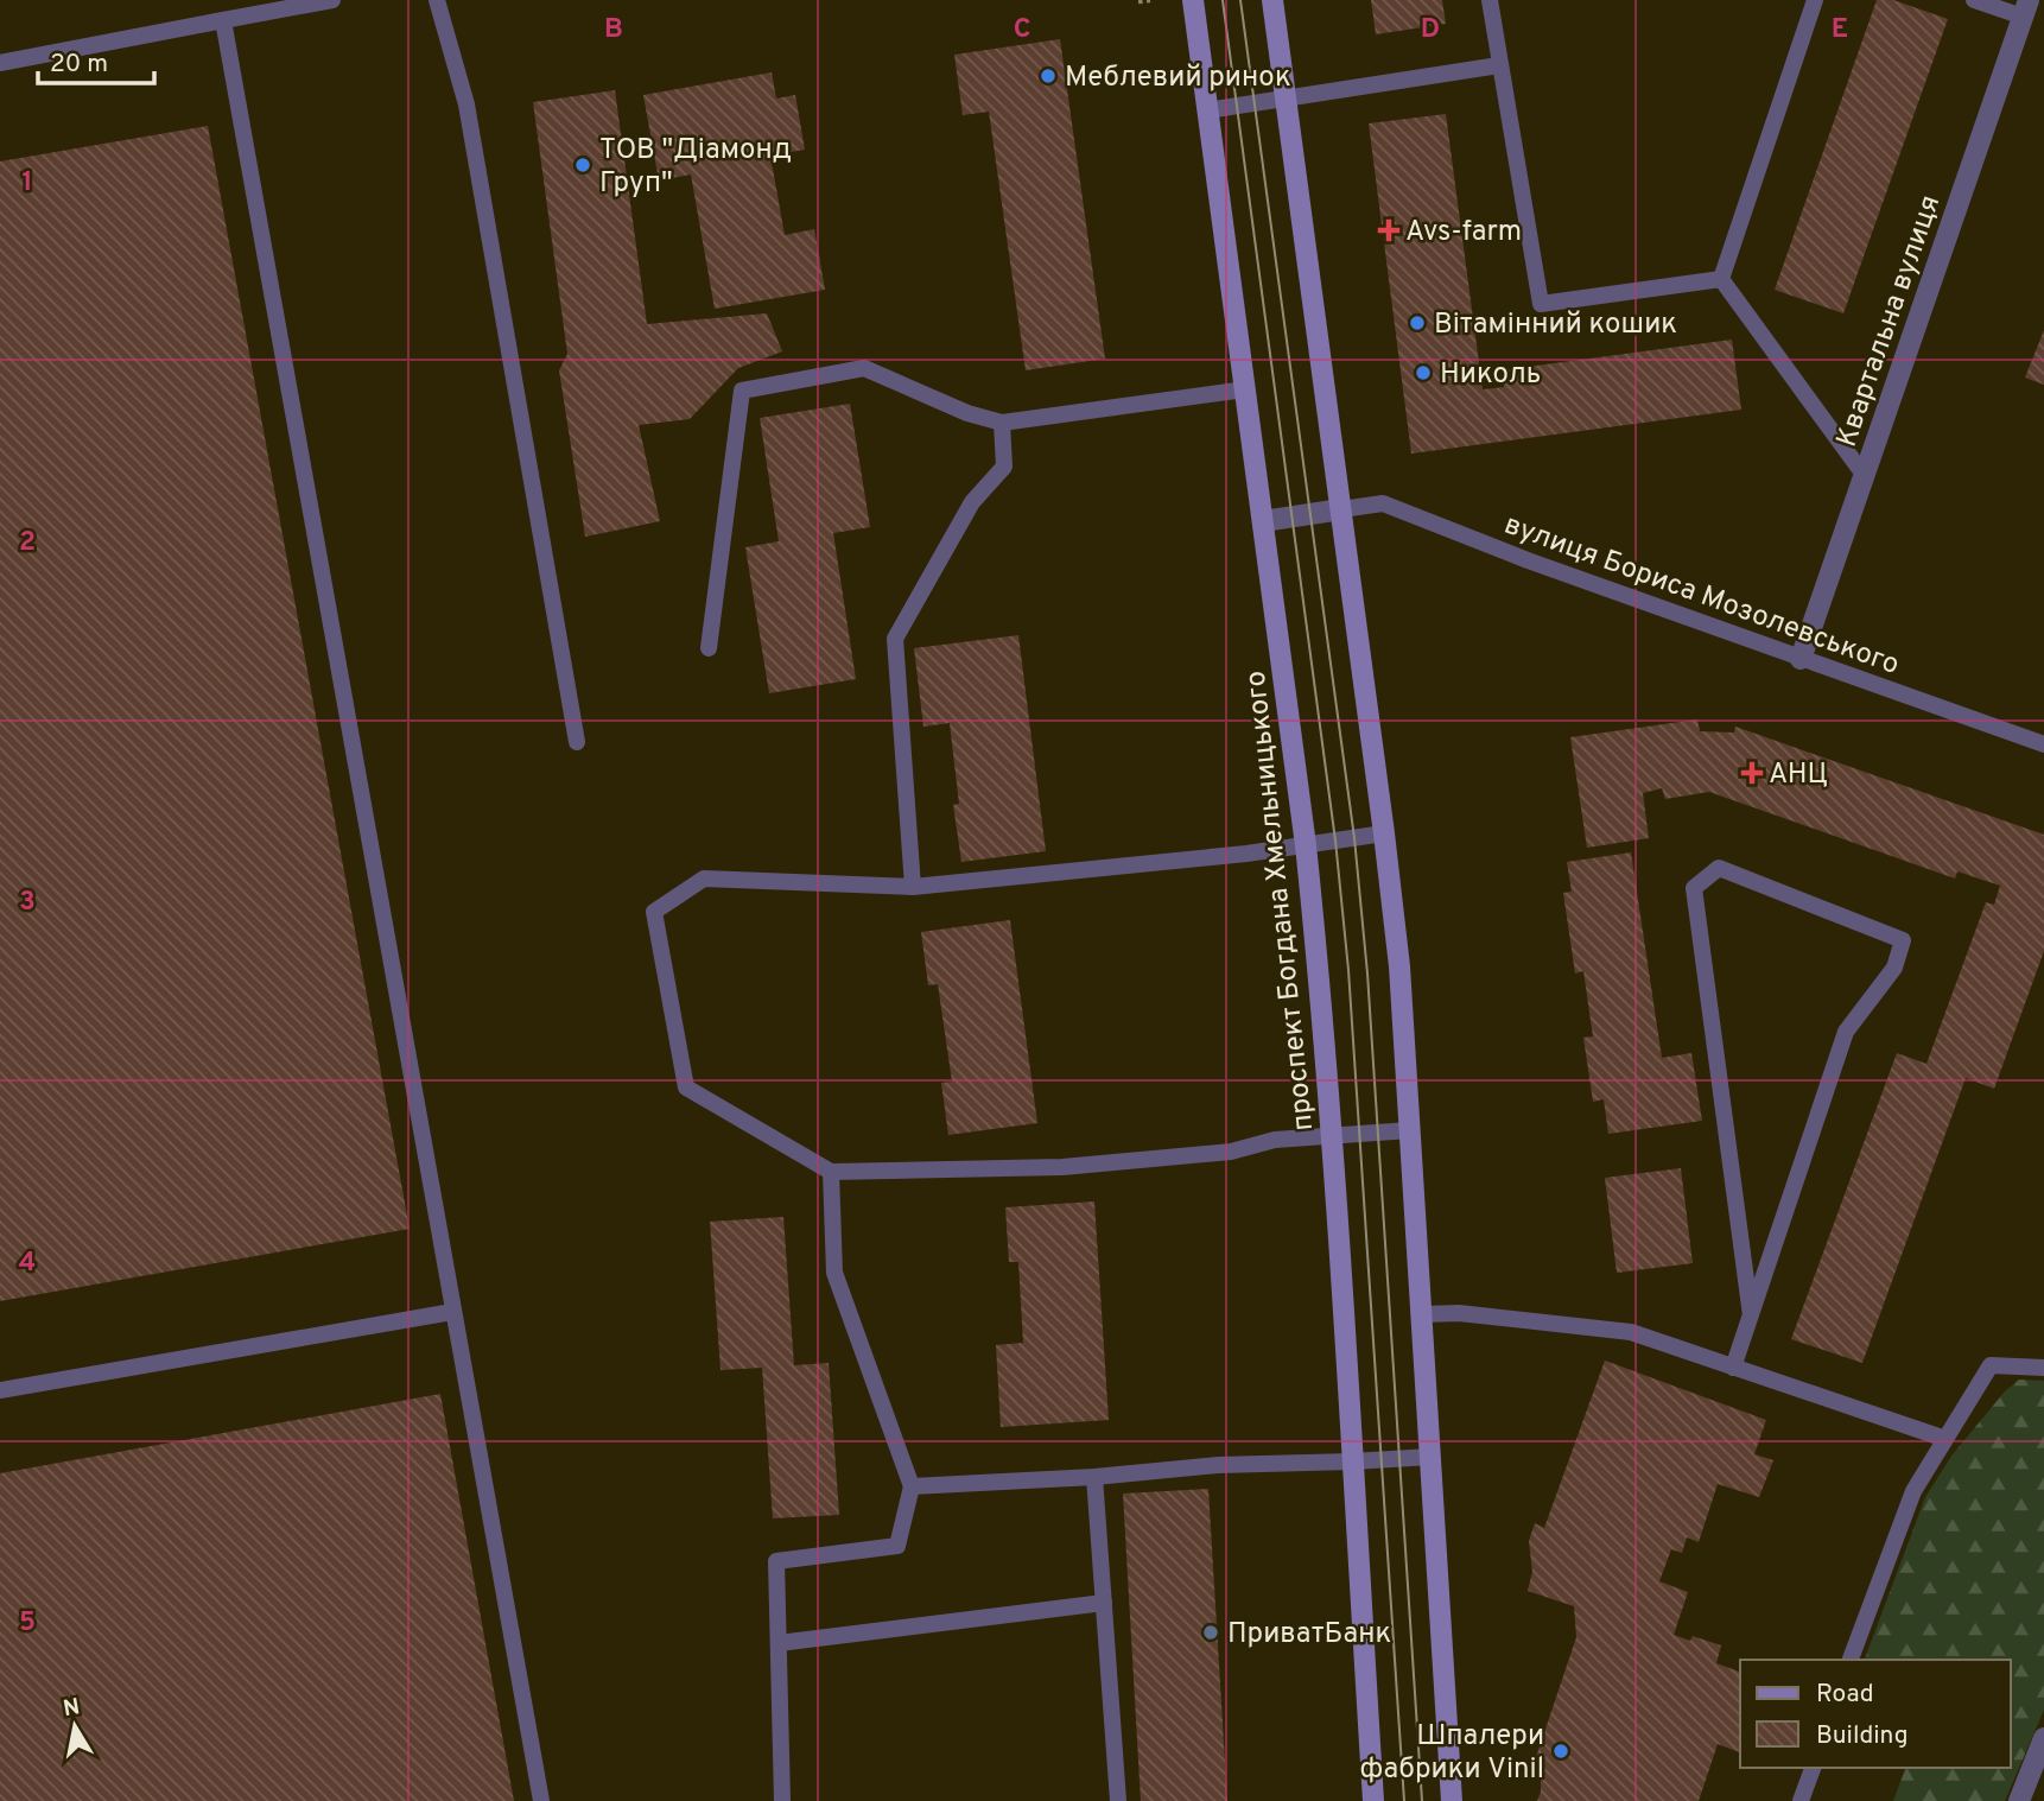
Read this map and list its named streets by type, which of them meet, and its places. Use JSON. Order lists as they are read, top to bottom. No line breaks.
{"streets":{"main road":["проспект Богдана Хмельницького"],"street":["Квартальна вулиця"],"lane":["вулиця Бориса Мозолевського"]},"crossings":[["Квартальна вулиця","вулиця Бориса Мозолевського"]],"places":{"other":["Меблевий ринок","ТОВ \"Діамонд Груп\"","Вітамінний кошик","Николь","ПриватБанк","Шпалери фабрики Vinil"],"health":["Avs-farm","АНЦ"]},"legend":["Road","Building"],"scale_bar":"20 m","north":"top","grid":{"columns":["B","C","D","E"],"rows":["1","2","3","4","5"]}}
